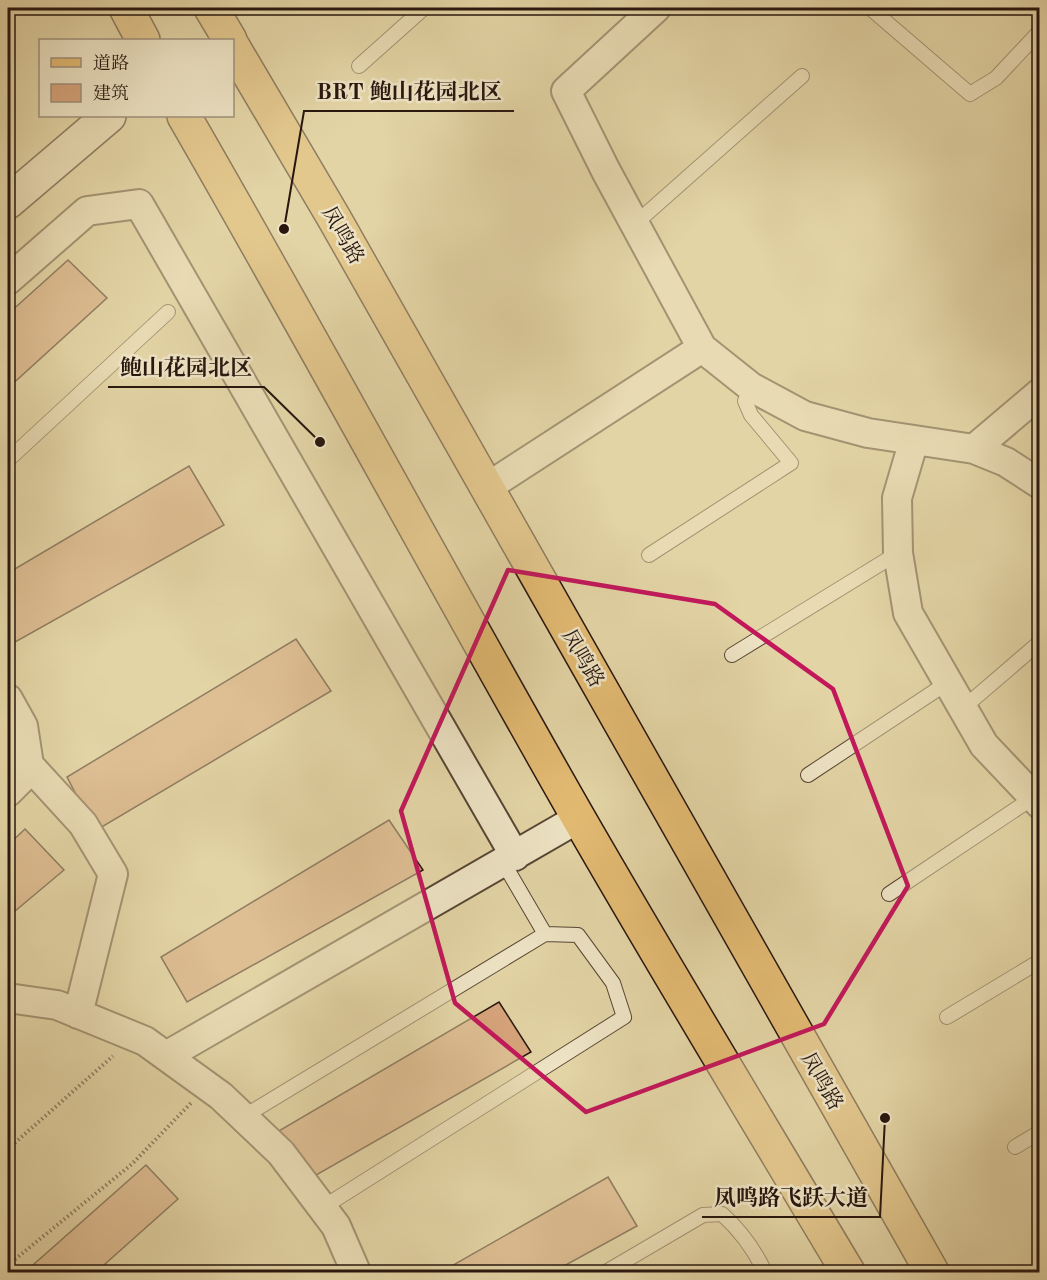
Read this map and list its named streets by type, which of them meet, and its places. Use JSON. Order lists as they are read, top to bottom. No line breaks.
{"streets":{"main road":["凤鸣路"]},"places":["BRT 鲍山花园北区","鲍山花园北区","凤鸣路飞跃大道"],"legend":["道路","建筑"]}
